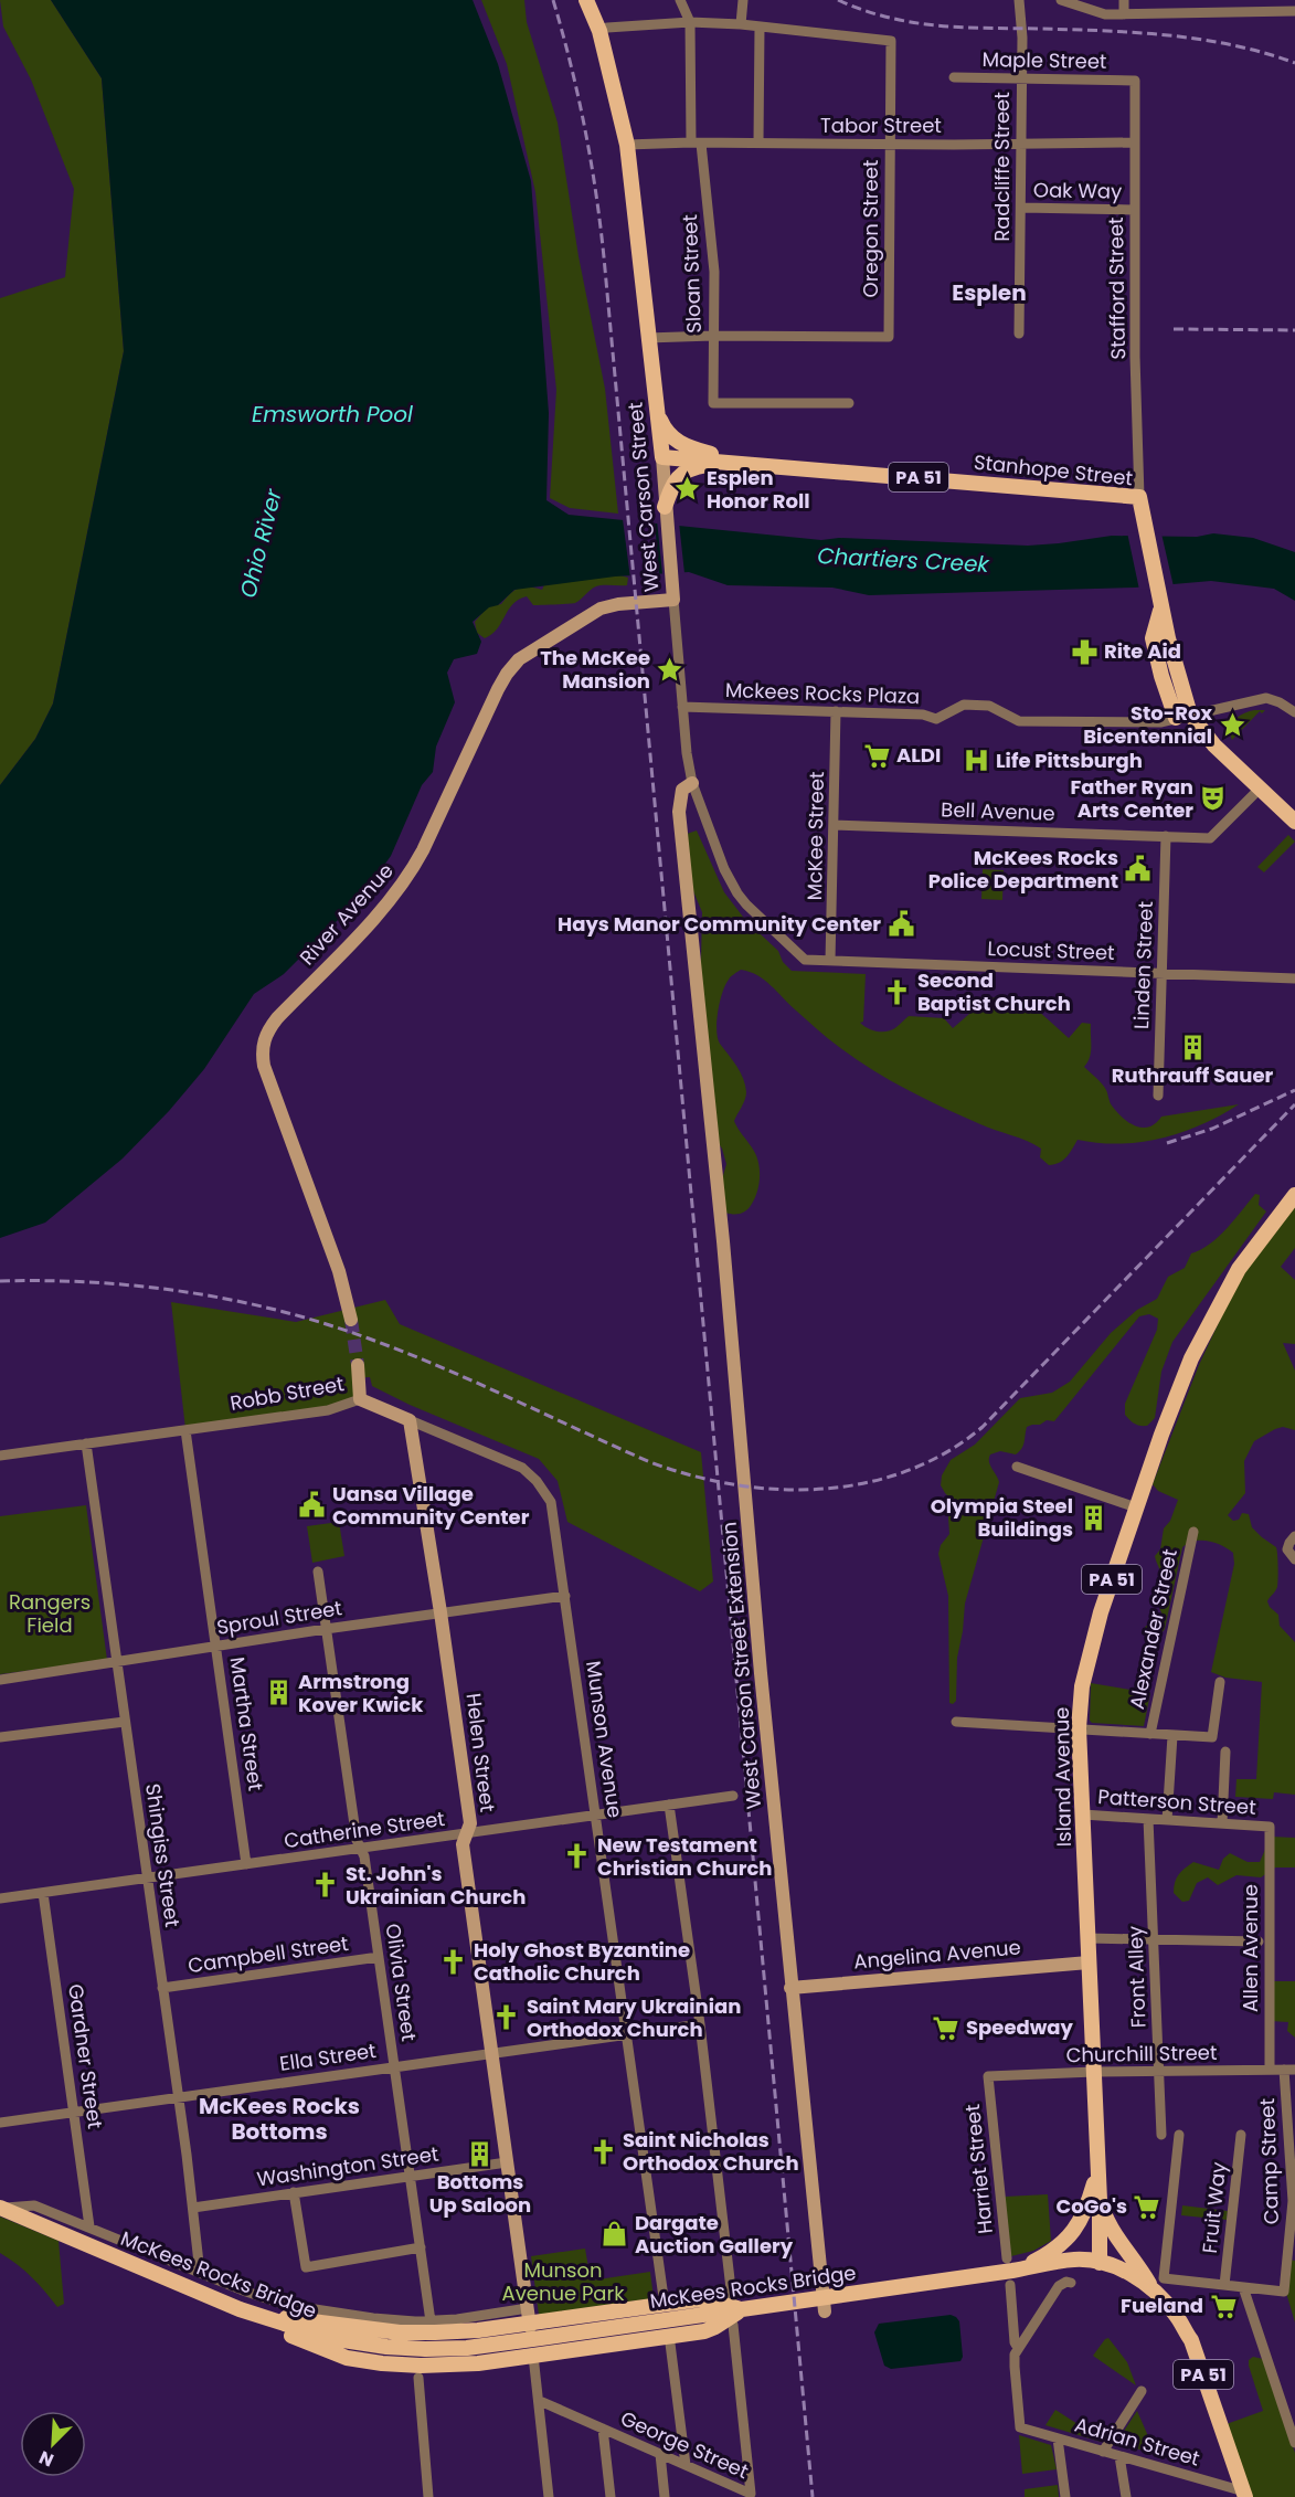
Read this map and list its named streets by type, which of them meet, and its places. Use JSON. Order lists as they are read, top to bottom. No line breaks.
{"streets":{"main road":["Stanhope Street","PA 51","West Carson Street","Island Avenue","McKees Rocks Bridge"],"street":["Maple Street","Tabor Street","Radcliffe Street","Oak Way","Oregon Street","Sloan Street","Stafford Street","Mckees Rocks Plaza","Bell Avenue","McKee Street","River Avenue","Locust Street","Linden Street","Robb Street","Sproul Street","Alexander Street","West Carson Street Extension","Martha Street","Munson Avenue","Helen Street","Patterson Street","Catherine Street","Shingiss Street","Allen Avenue","Campbell Street","Angelina Avenue","Front Alley","Olivia Street","Churchill Street","Gardner Street","Ella Street","Camp Street","Washington Street","Harriet Street","Fruit Way","Adrian Street","George Street"]},"crossings":[["Maple Street","Radcliffe Street"],["Maple Street","Stafford Street"],["Tabor Street","Radcliffe Street"],["Tabor Street","Oregon Street"],["Tabor Street","Sloan Street"],["Tabor Street","Stafford Street"],["Tabor Street","West Carson Street"],["Radcliffe Street","Oak Way"],["Oak Way","Stafford Street"],["Oregon Street","Sloan Street"],["Stafford Street","Stanhope Street"],["Stanhope Street","West Carson Street"],["Stanhope Street","Mckees Rocks Plaza"],["PA 51","Island Avenue"],["PA 51","McKees Rocks Bridge"],["PA 51","Adrian Street"],["West Carson Street","Mckees Rocks Plaza"],["West Carson Street","River Avenue"],["West Carson Street","Locust Street"],["West Carson Street","West Carson Street Extension"],["Mckees Rocks Plaza","McKee Street"],["Bell Avenue","McKee Street"],["Bell Avenue","Linden Street"],["McKee Street","Locust Street"],["Locust Street","Linden Street"],["Robb Street","Martha Street"],["Robb Street","Munson Avenue"],["Robb Street","Helen Street"],["Robb Street","Shingiss Street"],["Sproul Street","Martha Street"],["Sproul Street","Munson Avenue"],["Sproul Street","Helen Street"],["Sproul Street","Shingiss Street"],["Sproul Street","Olivia Street"],["West Carson Street Extension","Angelina Avenue"],["Martha Street","Catherine Street"],["Munson Avenue","Catherine Street"],["Munson Avenue","Ella Street"],["Helen Street","Catherine Street"],["Helen Street","Ella Street"],["Helen Street","Washington Street"],["Island Avenue","Patterson Street"],["Island Avenue","Angelina Avenue"],["Island Avenue","Churchill Street"],["Island Avenue","McKees Rocks Bridge"],["Patterson Street","Allen Avenue"],["Patterson Street","Front Alley"],["Catherine Street","Shingiss Street"],["Catherine Street","Olivia Street"],["Catherine Street","Gardner Street"],["Shingiss Street","Campbell Street"],["Shingiss Street","Ella Street"],["Shingiss Street","Washington Street"],["Allen Avenue","Churchill Street"],["Campbell Street","Olivia Street"],["Front Alley","Churchill Street"],["Olivia Street","Ella Street"],["Olivia Street","Washington Street"],["Churchill Street","Camp Street"],["Churchill Street","Harriet Street"],["Gardner Street","Ella Street"],["Harriet Street","McKees Rocks Bridge"],["Harriet Street","Adrian Street"]],"districts":["Esplen","McKees Rocks Bottoms"],"water":["Emsworth Pool","Ohio River","Chartiers Creek"],"parks":["Rangers Field","Munson Avenue Park"],"places":{"place":["Esplen Honor Roll","The McKee Mansion","Sto-Rox Bicentennial"],"pharmacy":["Rite Aid"],"supermarket":["ALDI","Speedway","CoGo's","Fueland"],"hospital":["Life Pittsburgh"],"theatre":["Father Ryan Arts Center"],"public building":["McKees Rocks Police Department","Hays Manor Community Center","Uansa Village Community Center"],"church":["Second Baptist Church","New Testament Christian Church","St. John's Ukrainian Church","Holy Ghost Byzantine Catholic Church","Saint Mary Ukrainian Orthodox Church","Saint Nicholas Orthodox Church"],"building":["Ruthrauff Sauer","Olympia Steel Buildings","Armstrong Kover Kwick","Bottoms Up Saloon"],"shop":["Dargate Auction Gallery"]},"north":"bottom left"}
